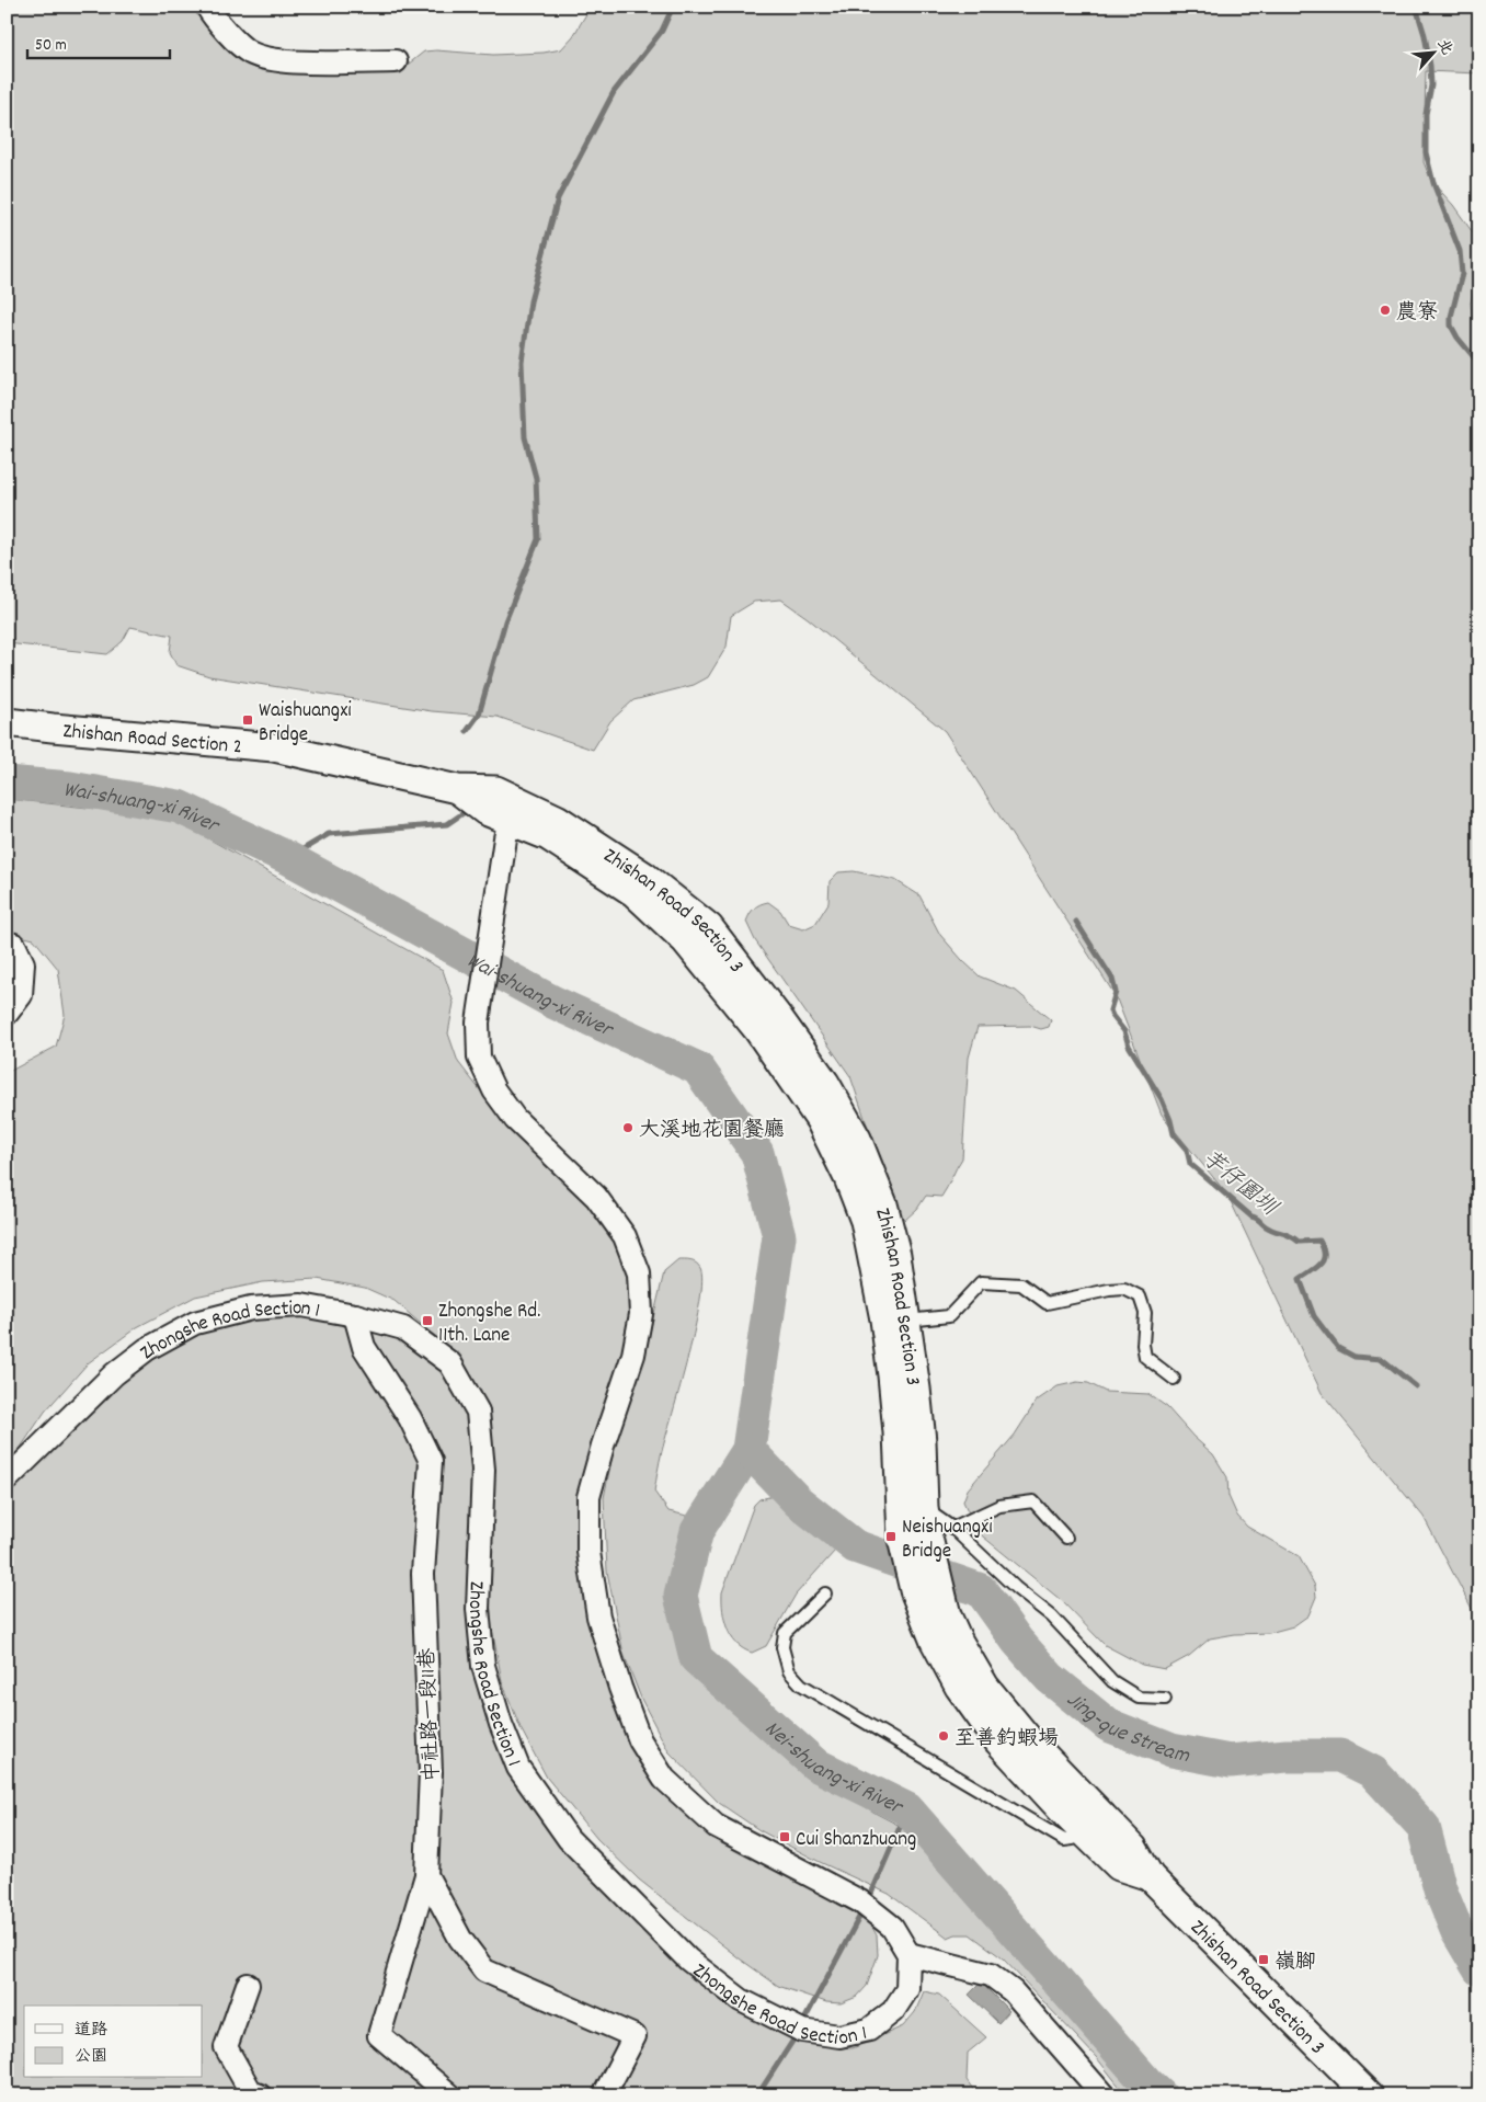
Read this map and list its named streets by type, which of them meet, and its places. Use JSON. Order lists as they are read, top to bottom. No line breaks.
{"streets":{"street":["Zhishan Road Section 2","Zhishan Road Section 3","Zhongshe Road Section 1","中社路一段11巷"]},"crossings":[["Zhishan Road Section 2","Zhishan Road Section 3"],["Zhongshe Road Section 1","中社路一段11巷"]],"water":["Wai-shuang-xi River","芋仔園圳","Jing-que Stream","Nei-shuang-xi River"],"places":{"other":["農寮","大溪地花園餐廳","至善釣蝦場"],"transit":["Waishuangxi Bridge","Zhongshe Rd. 11th. Lane","Neishuangxi Bridge","Cui Shanzhuang","嶺腳"]},"legend":["道路","公園"],"scale_bar":"50 m","north":"top right"}
